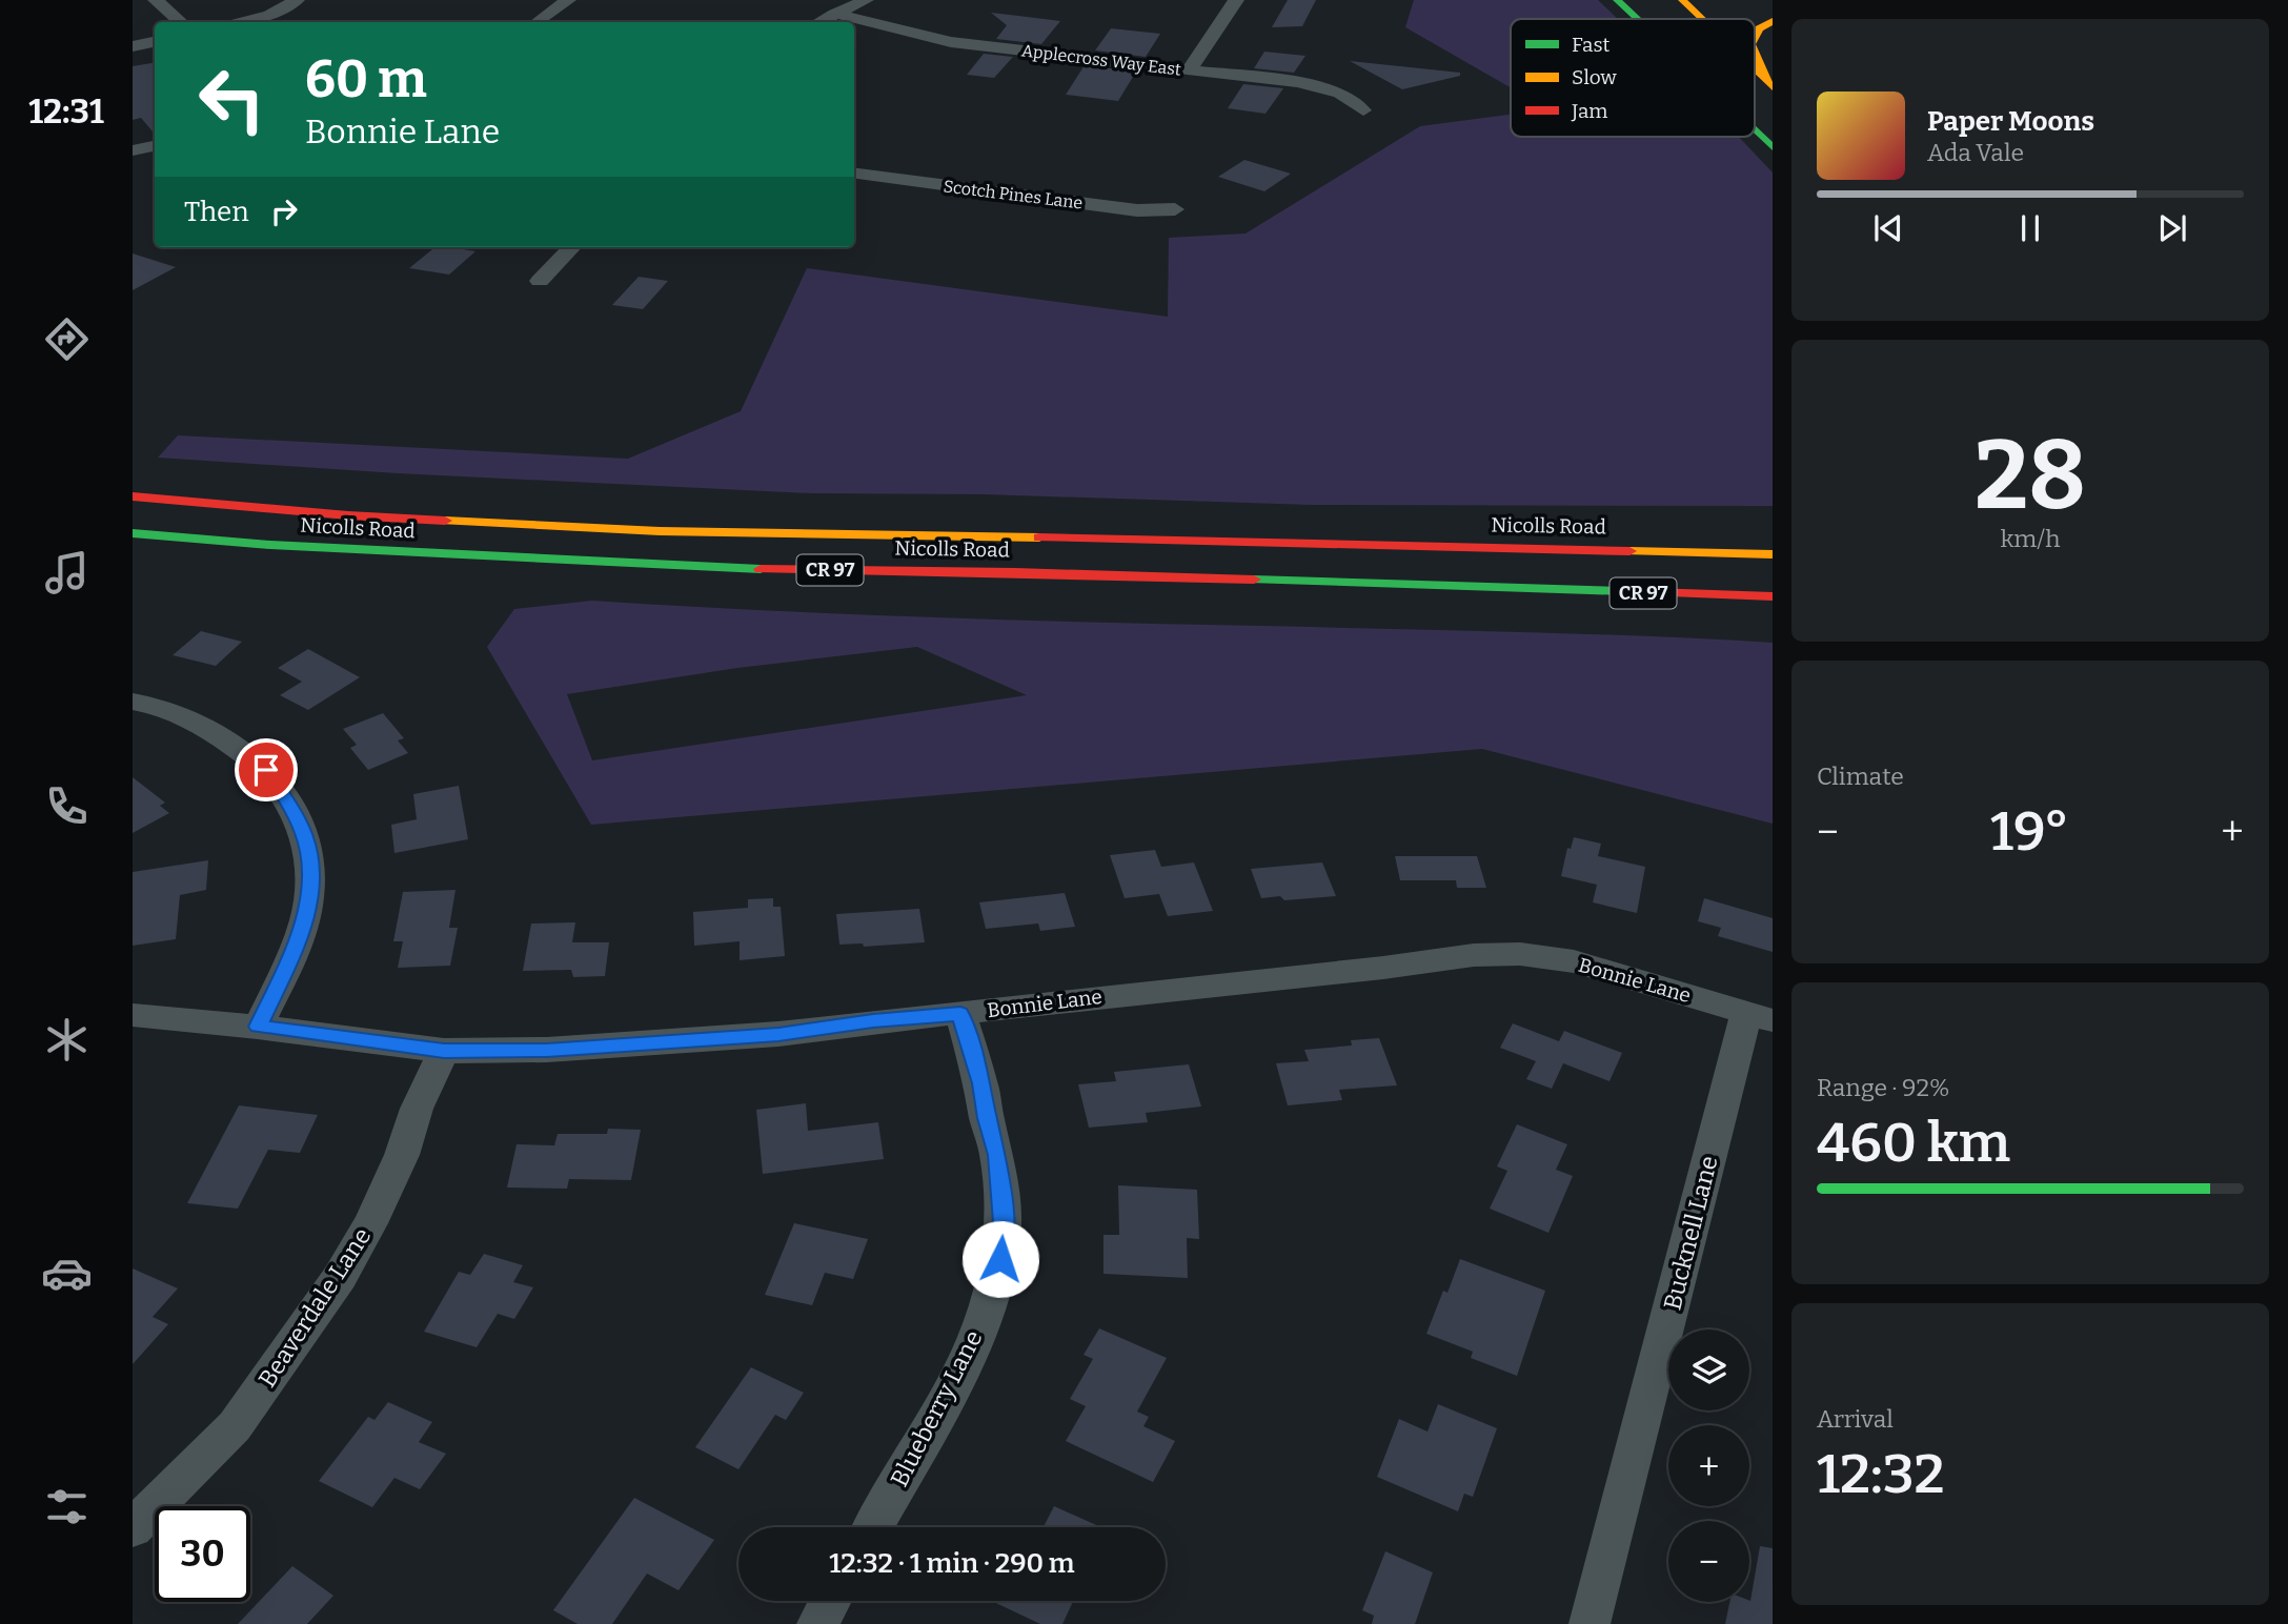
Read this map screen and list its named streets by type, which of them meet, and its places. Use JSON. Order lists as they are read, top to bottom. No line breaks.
{"streets":{"highway":["Nicolls Road","CR 97"],"street":["Applecross Way East","Scotch Pines Lane","Bonnie Lane","Bucknell Lane","Beaverdale Lane","Blueberry Lane"]},"crossings":[["Bonnie Lane","Bucknell Lane"],["Bonnie Lane","Beaverdale Lane"],["Bonnie Lane","Blueberry Lane"]],"legend":["Fast","Slow","Jam"],"page":{"tabs":"12:31","turn":["60 m","Bonnie Lane"],"song":["Paper Moons","Ada Vale"],"then":"Then","tile":[["28","km/h"],"Climate",["Range · 92%","460 km"],["Arrival","12:32"]],"heat":["−","19°","+"],"map_buttons":["+","−"],"limit":"30","trip":"12:32 · 1 min · 290 m"}}
